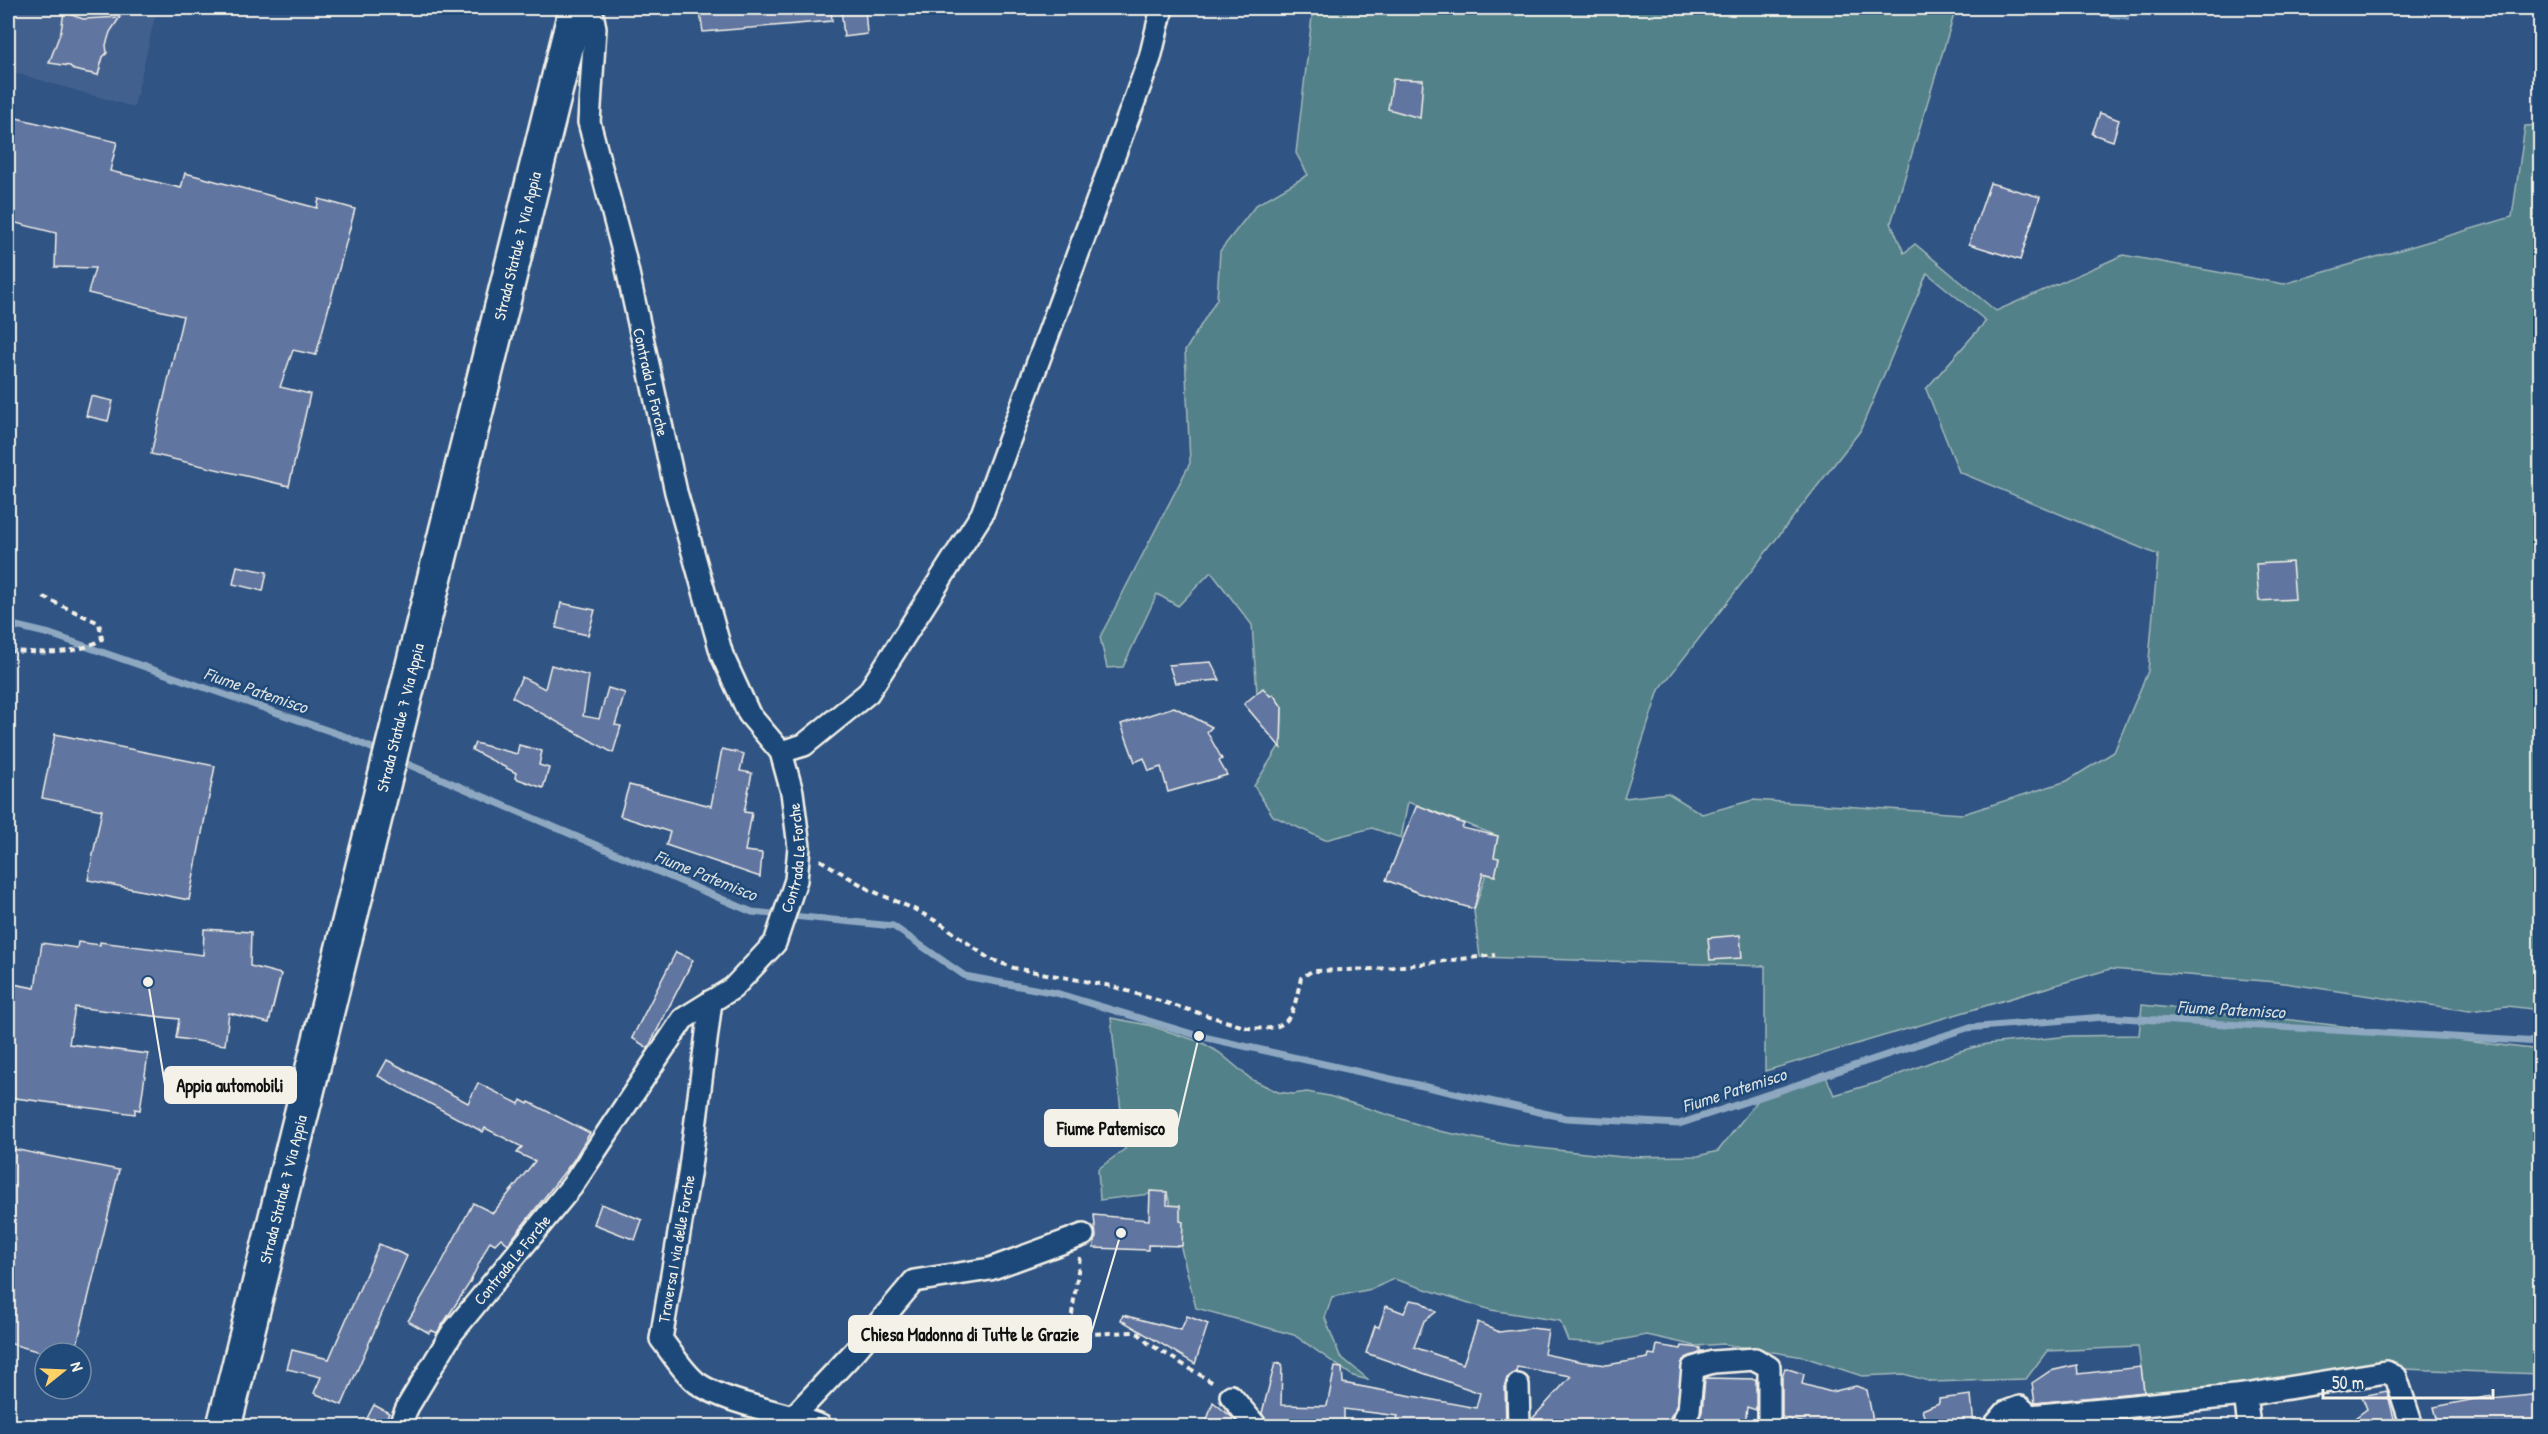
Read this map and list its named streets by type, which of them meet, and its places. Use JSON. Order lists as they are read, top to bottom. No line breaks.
{"streets":{"main road":["Strada Statale 7 Via Appia"],"street":["Contrada Le Forche","Traversa I via delle Forche"]},"crossings":[["Contrada Le Forche","Traversa I via delle Forche"]],"water":["Fiume Patemisco"],"places":["Appia automobili","Fiume Patemisco","Chiesa Madonna di Tutte le Grazie"],"scale_bar":"50 m","north":"right"}
